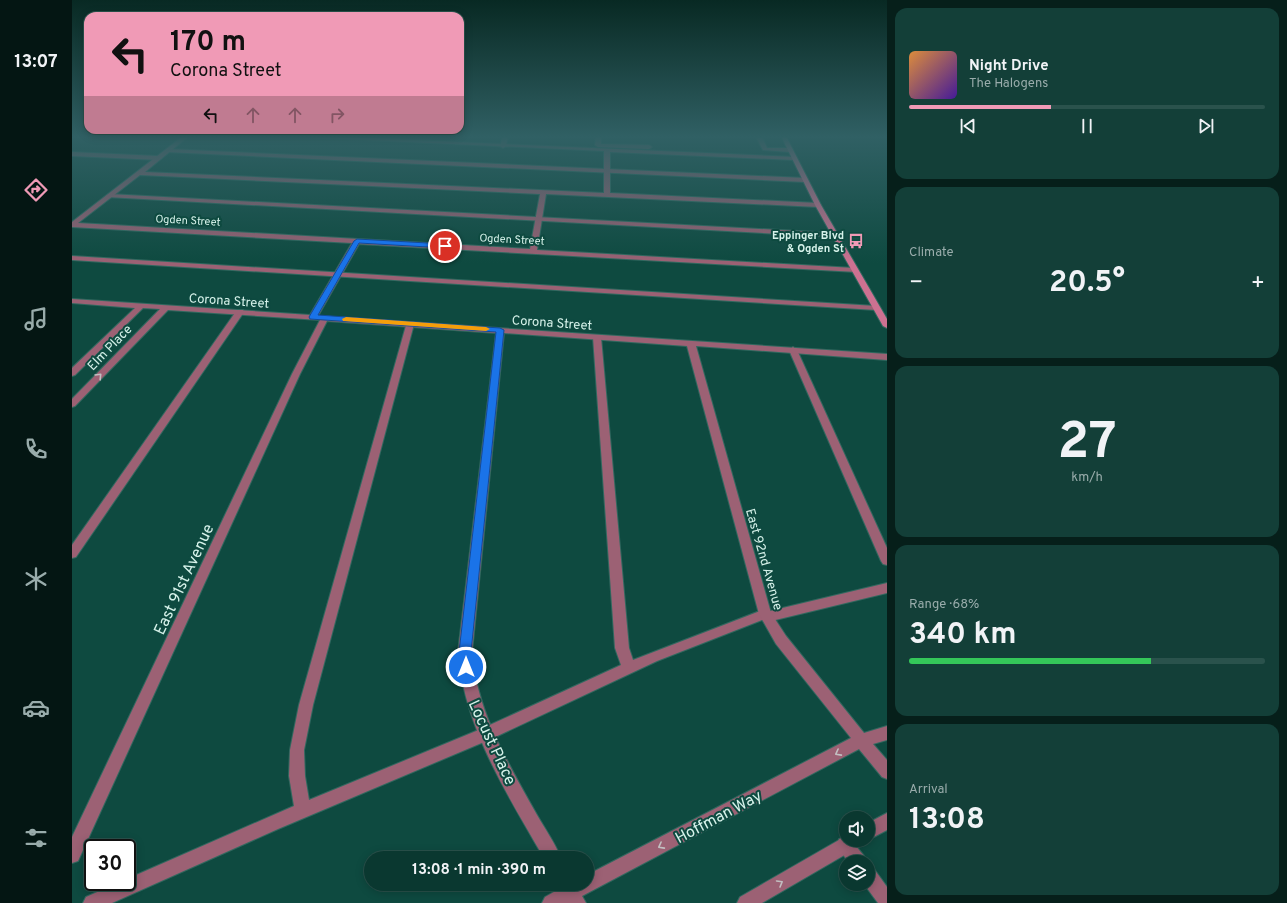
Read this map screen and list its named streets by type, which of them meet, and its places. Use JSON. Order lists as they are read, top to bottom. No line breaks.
{"streets":{"street":["Ogden Street","Corona Street","Elm Place","East 92nd Avenue","East 91st Avenue","Locust Place","Hoffman Way"]},"crossings":[["Ogden Street","East 91st Avenue"],["Corona Street","Elm Place"],["Corona Street","East 92nd Avenue"],["Corona Street","East 91st Avenue"],["Corona Street","Locust Place"],["East 92nd Avenue","Hoffman Way"]],"places":{"bus stop":["Eppinger Blvd & Ogden St"]},"page":{"tabs":"13:07","turn":["170 m","Corona Street"],"song":["Night Drive","The Halogens"],"tile":["Climate",["27","km/h"],["Range · 68%","340 km"],["Arrival","13:08"]],"heat":["−","20.5°","+"],"limit":"30","trip":"13:08 · 1 min · 390 m"}}
